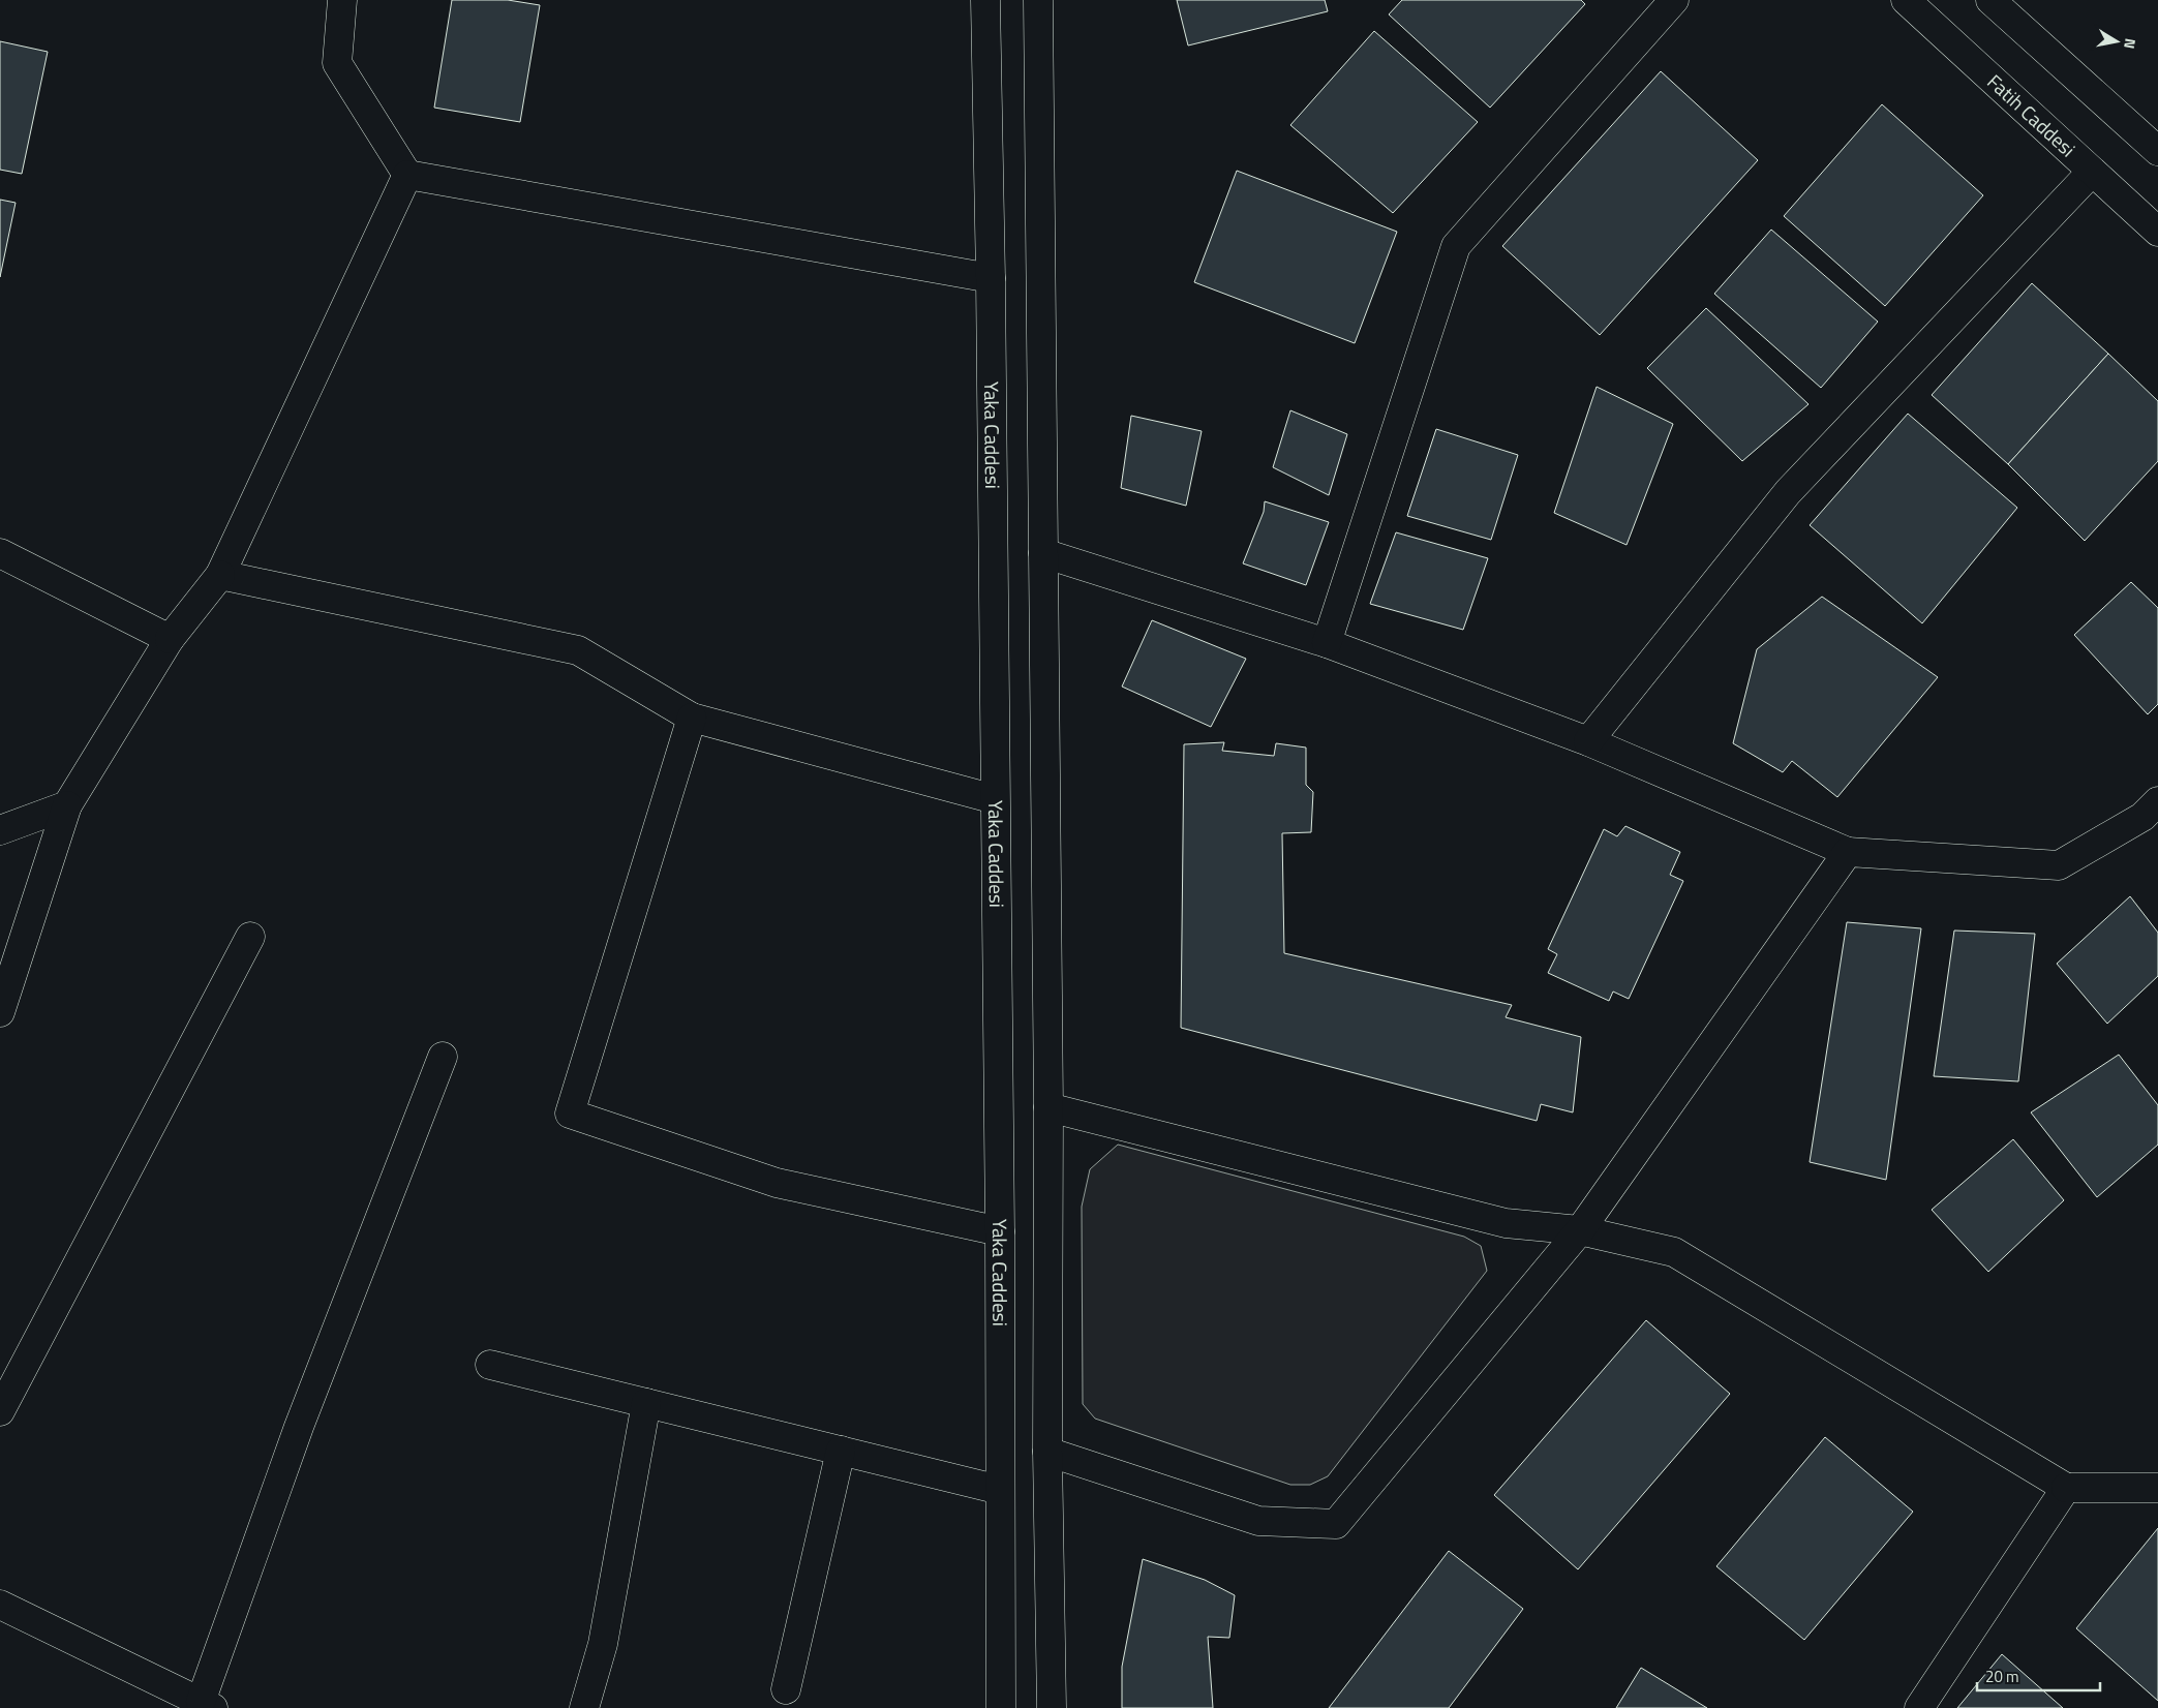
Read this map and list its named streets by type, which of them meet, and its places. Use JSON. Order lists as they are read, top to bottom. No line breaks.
{"streets":{"street":["Fatih Caddesi","Yaka Caddesi"]},"scale_bar":"20 m","north":"right"}
